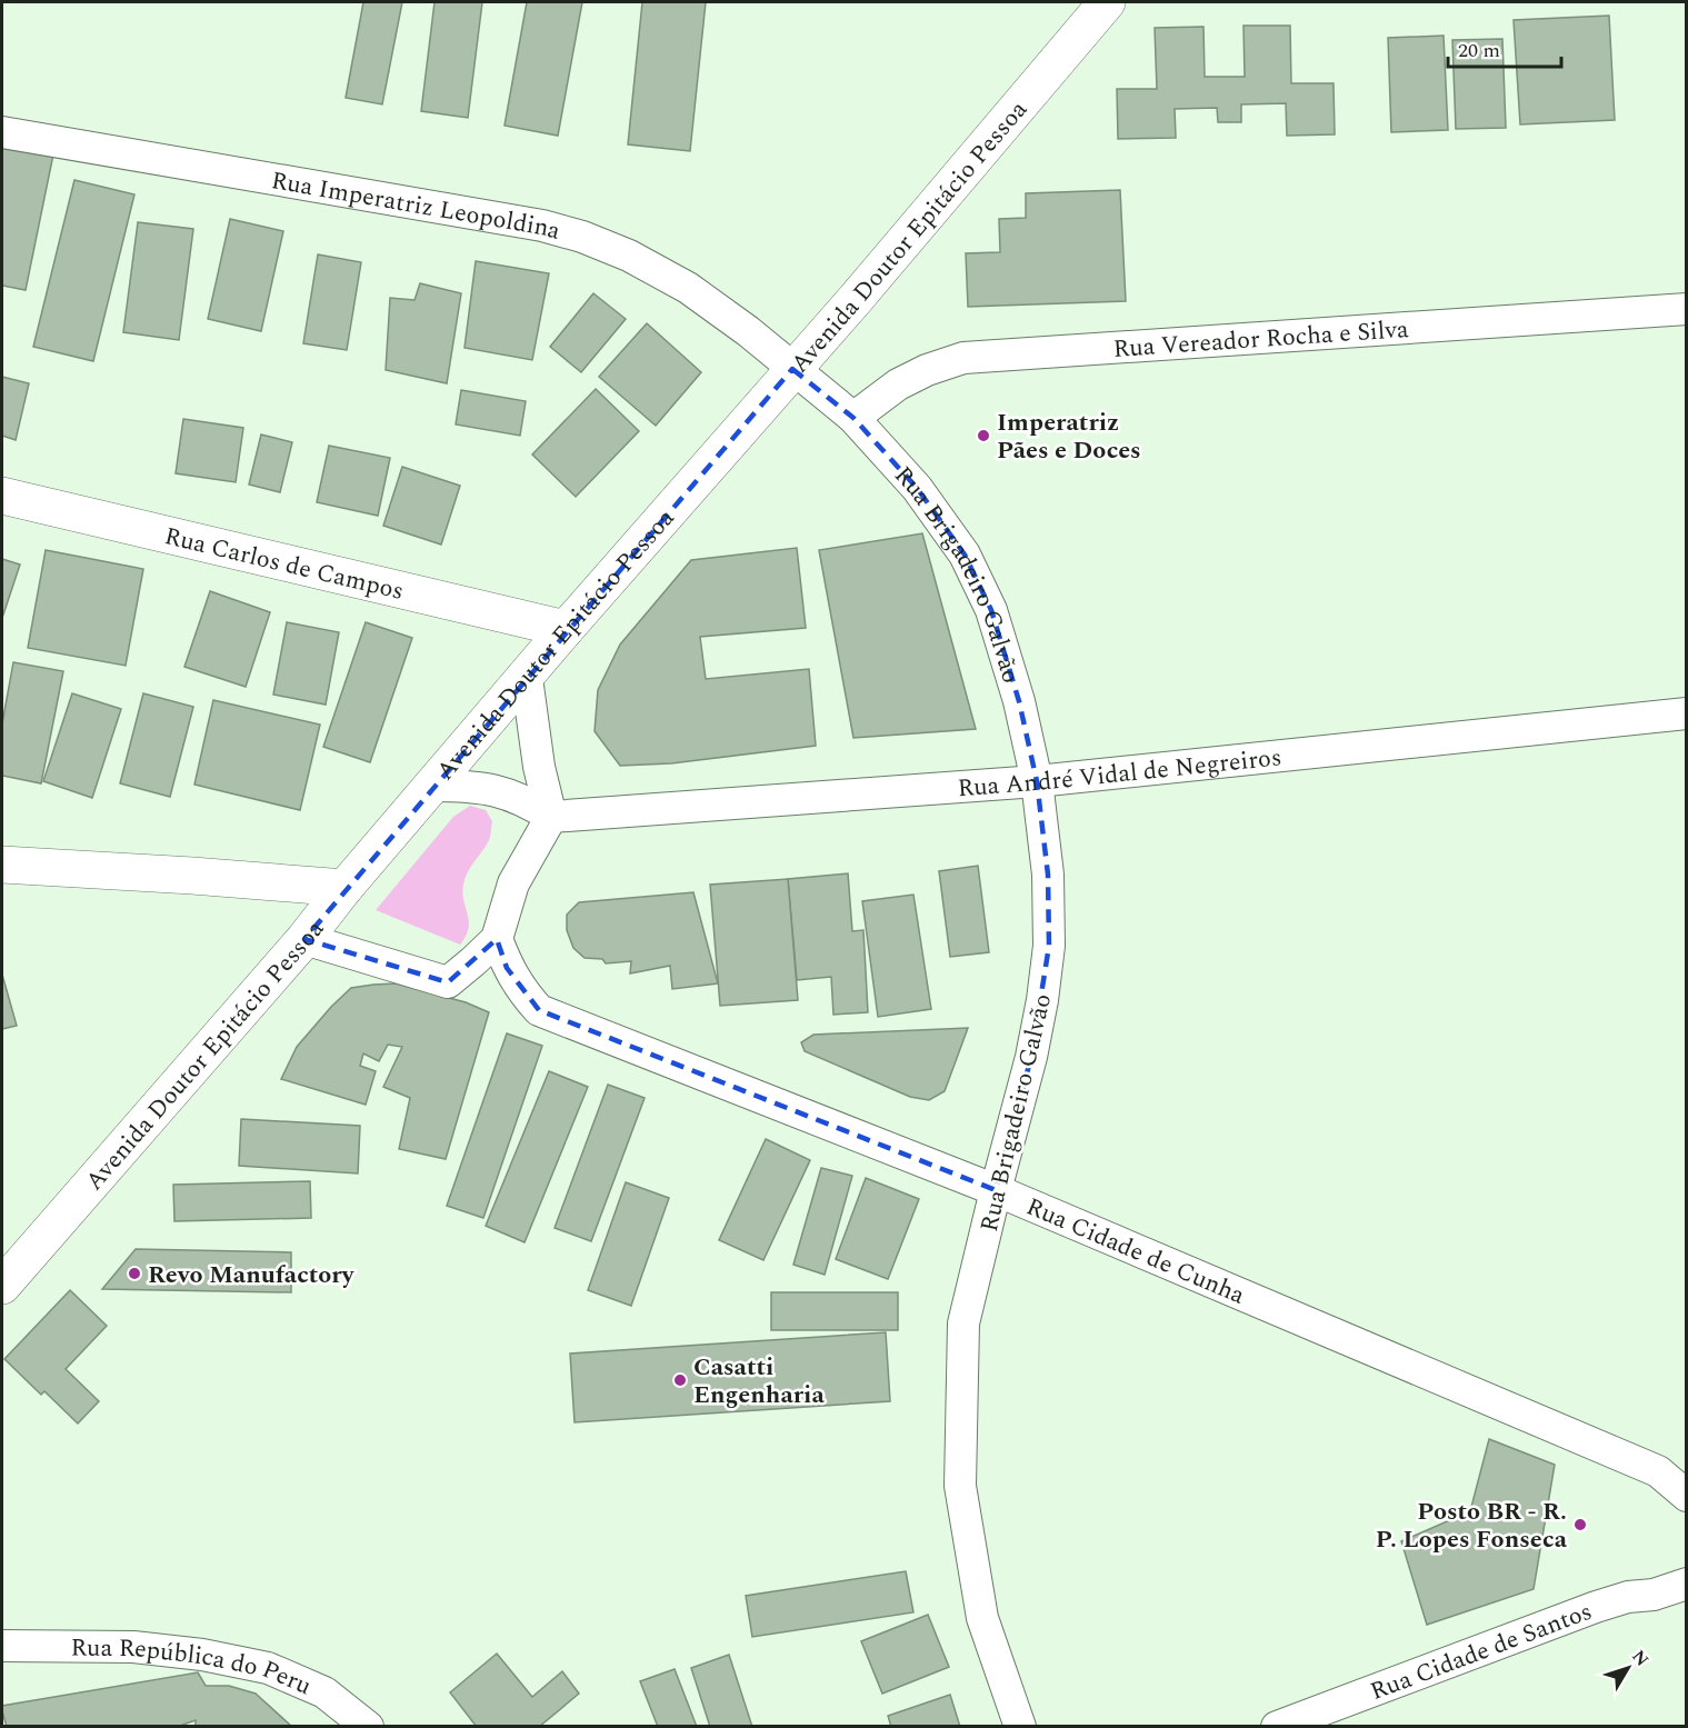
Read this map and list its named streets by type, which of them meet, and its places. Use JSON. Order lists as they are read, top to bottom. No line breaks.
{"streets":{"main road":["Avenida Doutor Epitácio Pessoa","Rua Carlos de Campos"],"street":["Rua Imperatriz Leopoldina","Rua Vereador Rocha e Silva","Rua Brigadeiro Galvão","Rua André Vidal de Negreiros","Rua Cidade de Cunha","Rua Cidade de Santos","Rua República do Peru"]},"crossings":[["Rua Imperatriz Leopoldina","Avenida Doutor Epitácio Pessoa"],["Rua Imperatriz Leopoldina","Rua Brigadeiro Galvão"],["Avenida Doutor Epitácio Pessoa","Rua Carlos de Campos"],["Avenida Doutor Epitácio Pessoa","Rua Brigadeiro Galvão"],["Rua Vereador Rocha e Silva","Rua Brigadeiro Galvão"],["Rua Brigadeiro Galvão","Rua André Vidal de Negreiros"],["Rua Brigadeiro Galvão","Rua Cidade de Cunha"]],"places":["Imperatriz Pães e Doces","Revo Manufactory","Casatti Engenharia","Posto BR - R. P. Lopes Fonseca"],"scale_bar":"20 m","north":"top right"}
